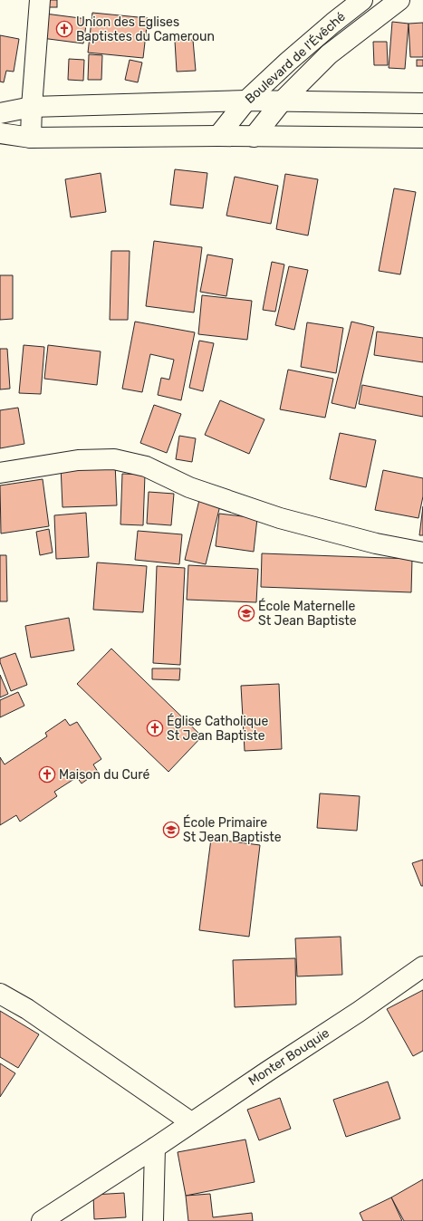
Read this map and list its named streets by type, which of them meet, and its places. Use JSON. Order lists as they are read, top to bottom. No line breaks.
{"streets":{"main road":["Boulevard de l'Évêché","Monter Bouquie"]},"places":{"church":["Union des Eglises Baptistes du Cameroun","Église Catholique St Jean Baptiste","Maison du Curé"],"school or university":["École Maternelle St Jean Baptiste","École Primaire St Jean Baptiste"]}}
